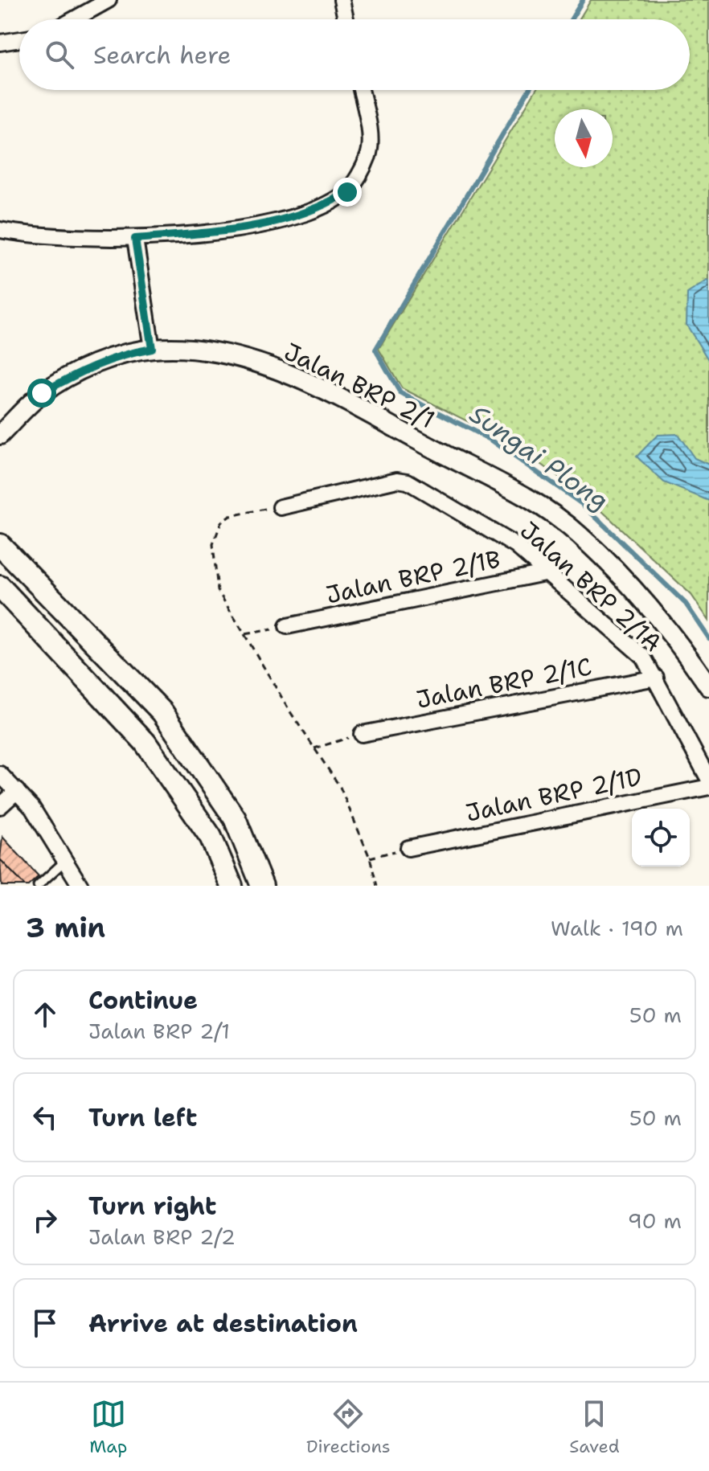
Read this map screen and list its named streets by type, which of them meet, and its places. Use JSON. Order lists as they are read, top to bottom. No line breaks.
{"streets":{"street":["Jalan BRP 2/1","Jalan BRP 2/1B","Jalan BRP 2/1A","Jalan BRP 2/1C","Jalan BRP 2/1D"]},"crossings":[["Jalan BRP 2/1B","Jalan BRP 2/1A"],["Jalan BRP 2/1A","Jalan BRP 2/1C"]],"water":["Sungai Plong"],"north":"bottom","page":{"search":"Search here","heading":["3 min","Walk · 190 m"],"list":[["Continue","Jalan BRP 2/1","50 m"],["Turn left","50 m"],["Turn right","Jalan BRP 2/2","90 m"],"Arrive at destination"],"nav":["Map","Directions","Saved"]}}
